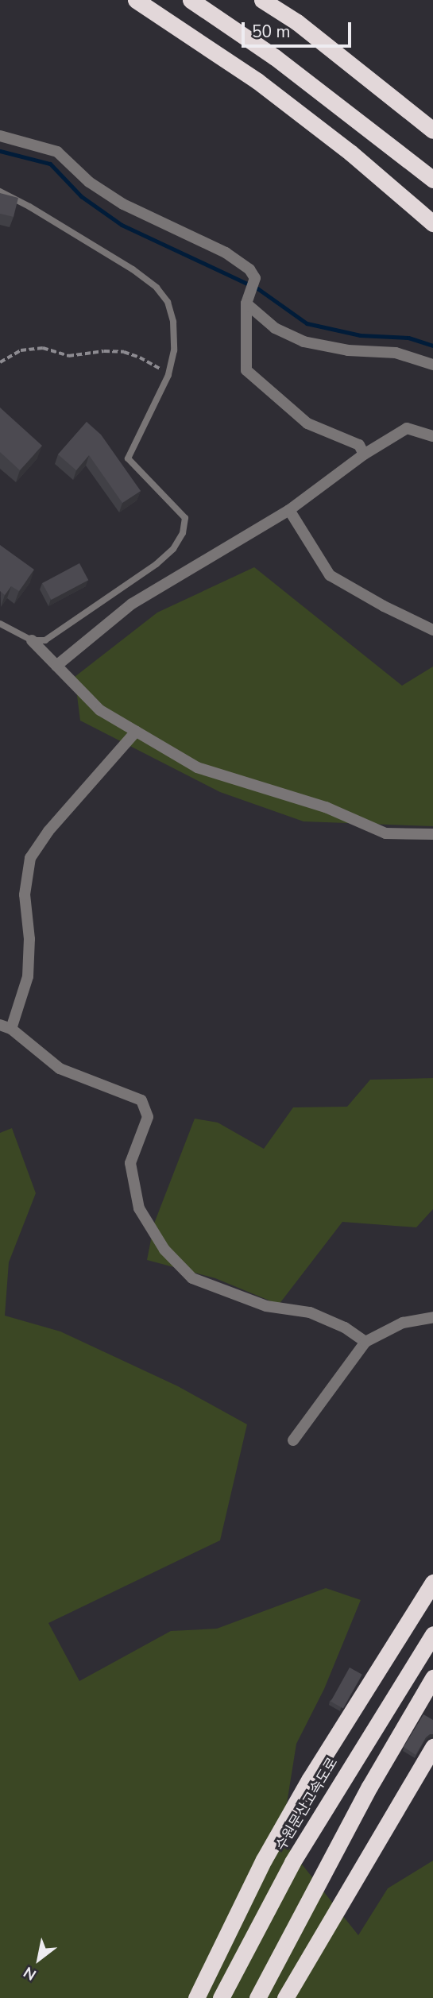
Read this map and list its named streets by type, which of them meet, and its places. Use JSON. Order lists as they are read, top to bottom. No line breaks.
{"streets":{"highway":["수원문산고속도로"]},"scale_bar":"50 m","north":"bottom left"}
